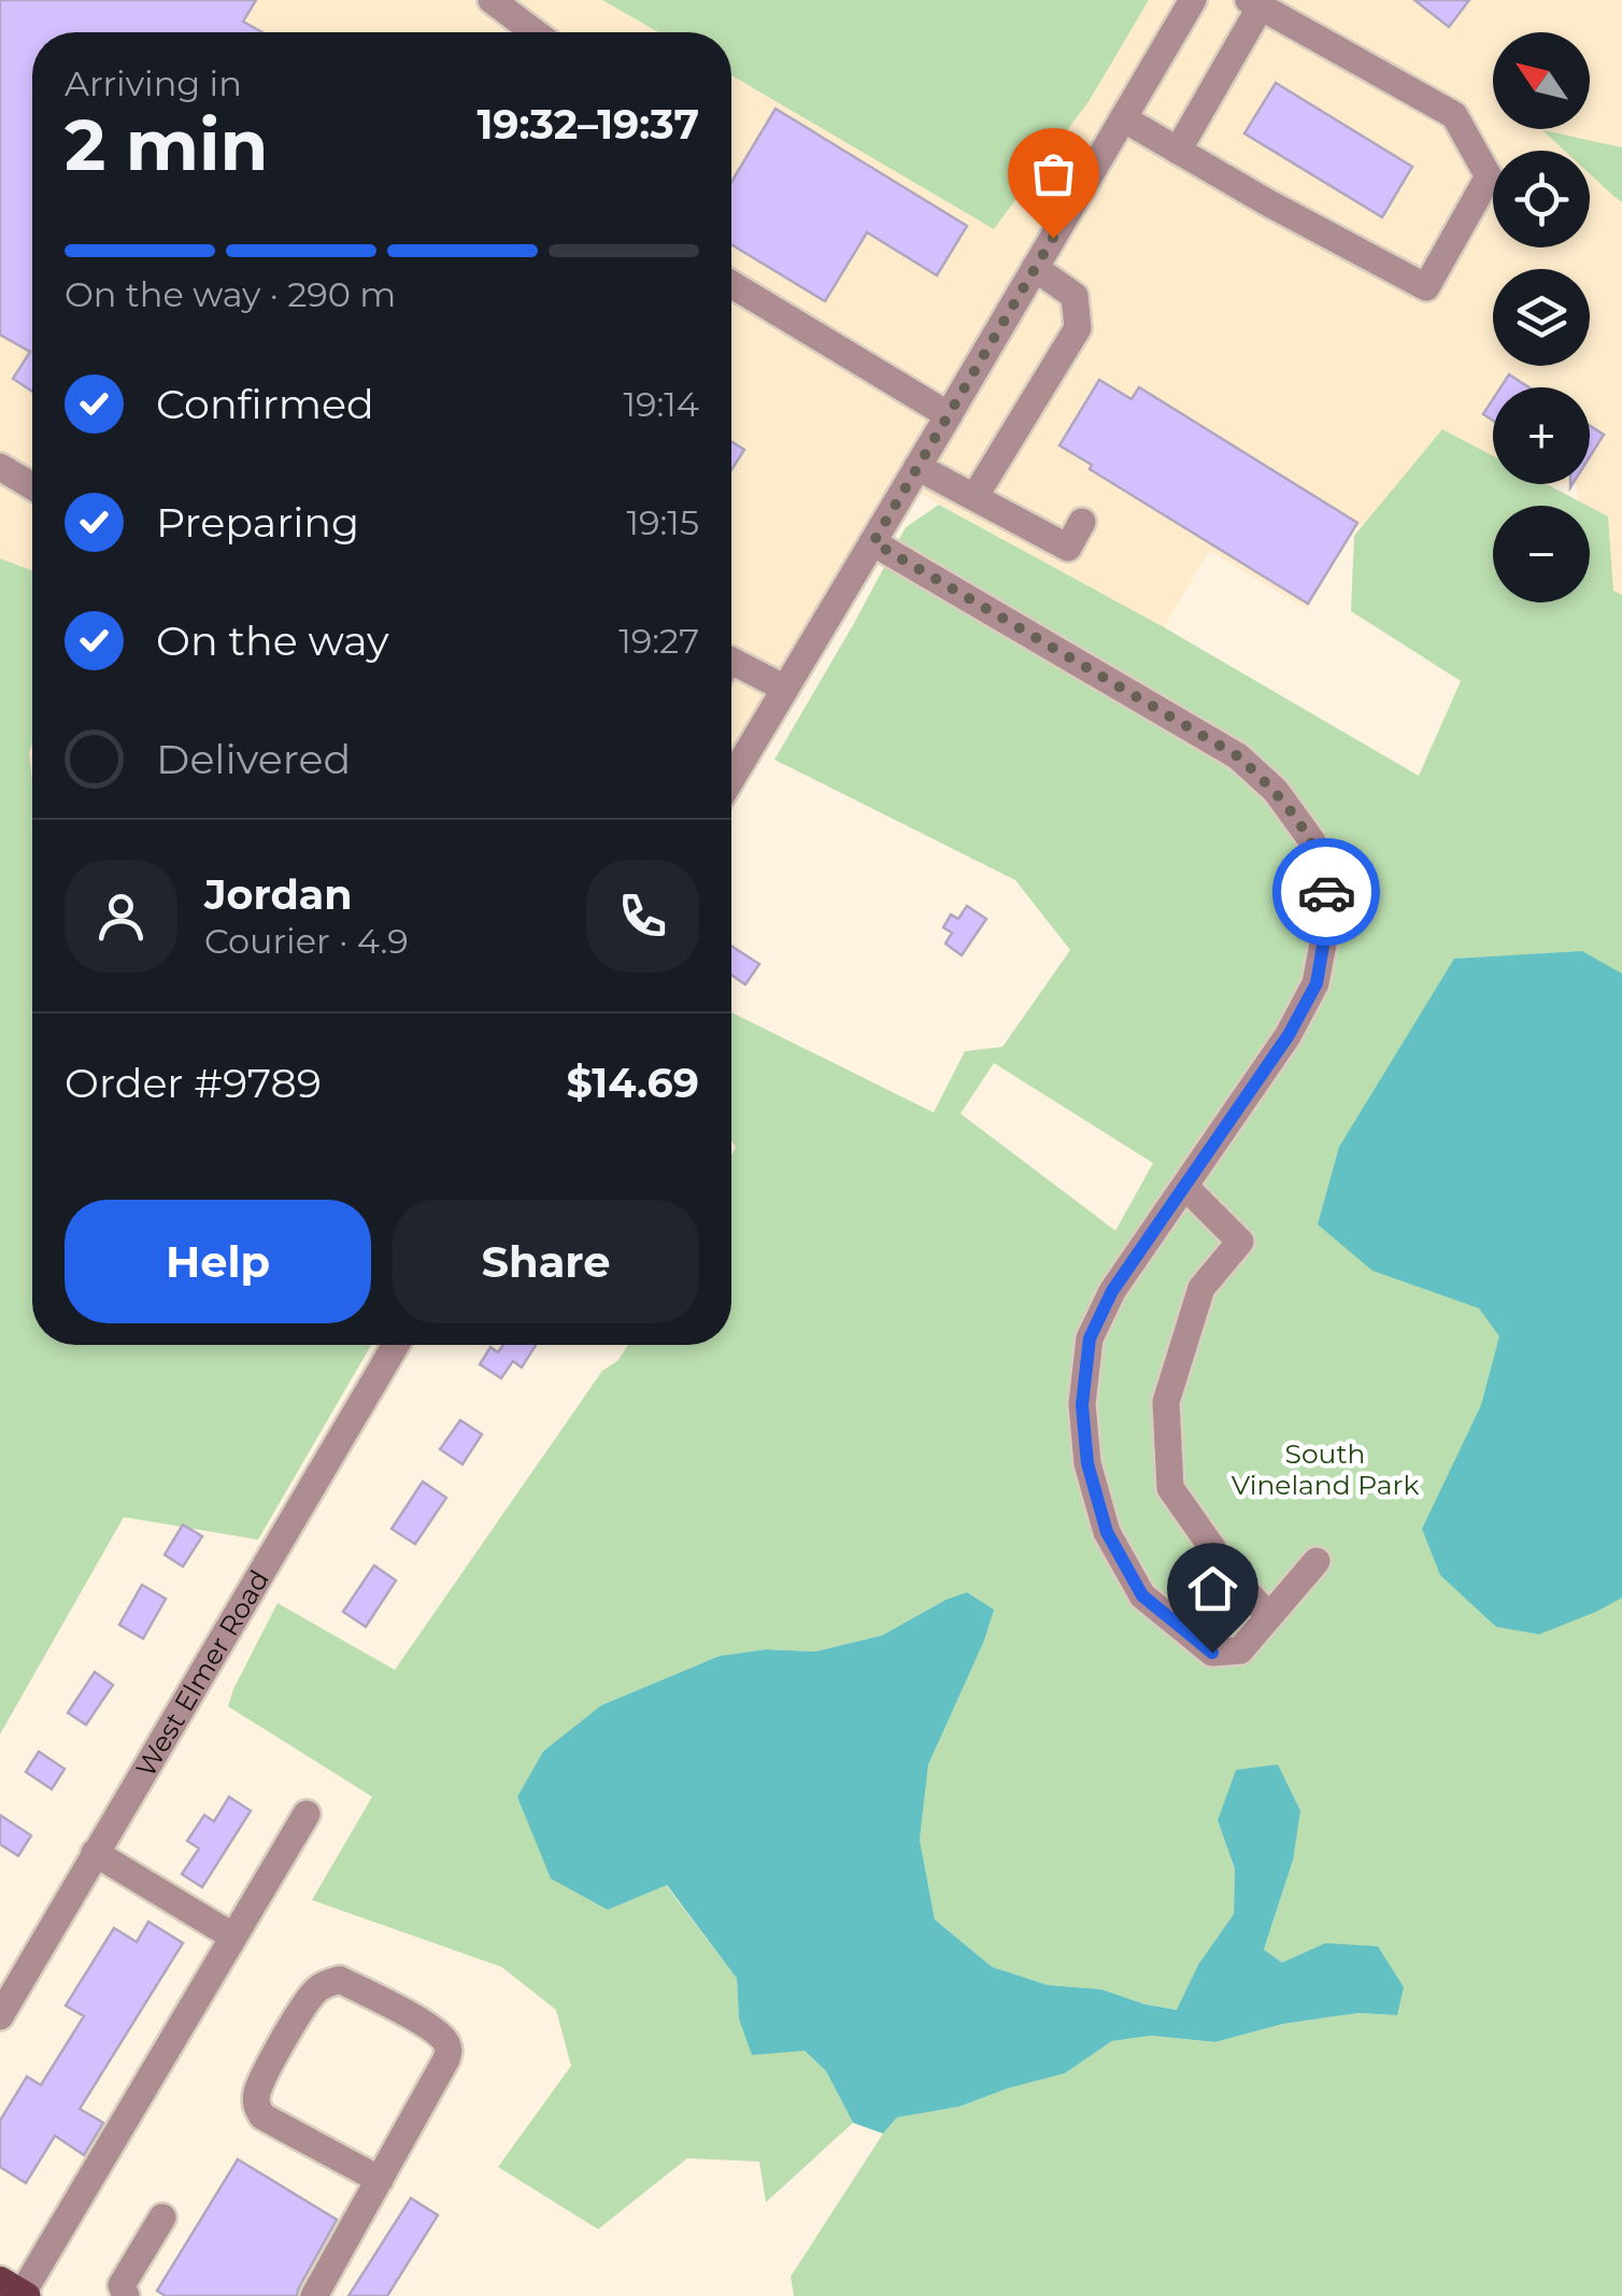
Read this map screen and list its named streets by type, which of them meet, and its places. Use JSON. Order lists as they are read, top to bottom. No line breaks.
{"streets":{"street":["West Elmer Road"]},"parks":["South Vineland Park"],"north":"top left","page":{"map_buttons":["+","−"],"heading":["2 min","Arriving in","19:32–19:37"],"panel":["Jordan","Courier · 4.9","Order #9789","$14.69"],"bar":"On the way · 290 m","list":[["Confirmed","19:14"],["Preparing","19:15"],["On the way","19:27"],"Delivered"],"buttons":["Help","Share"]}}
